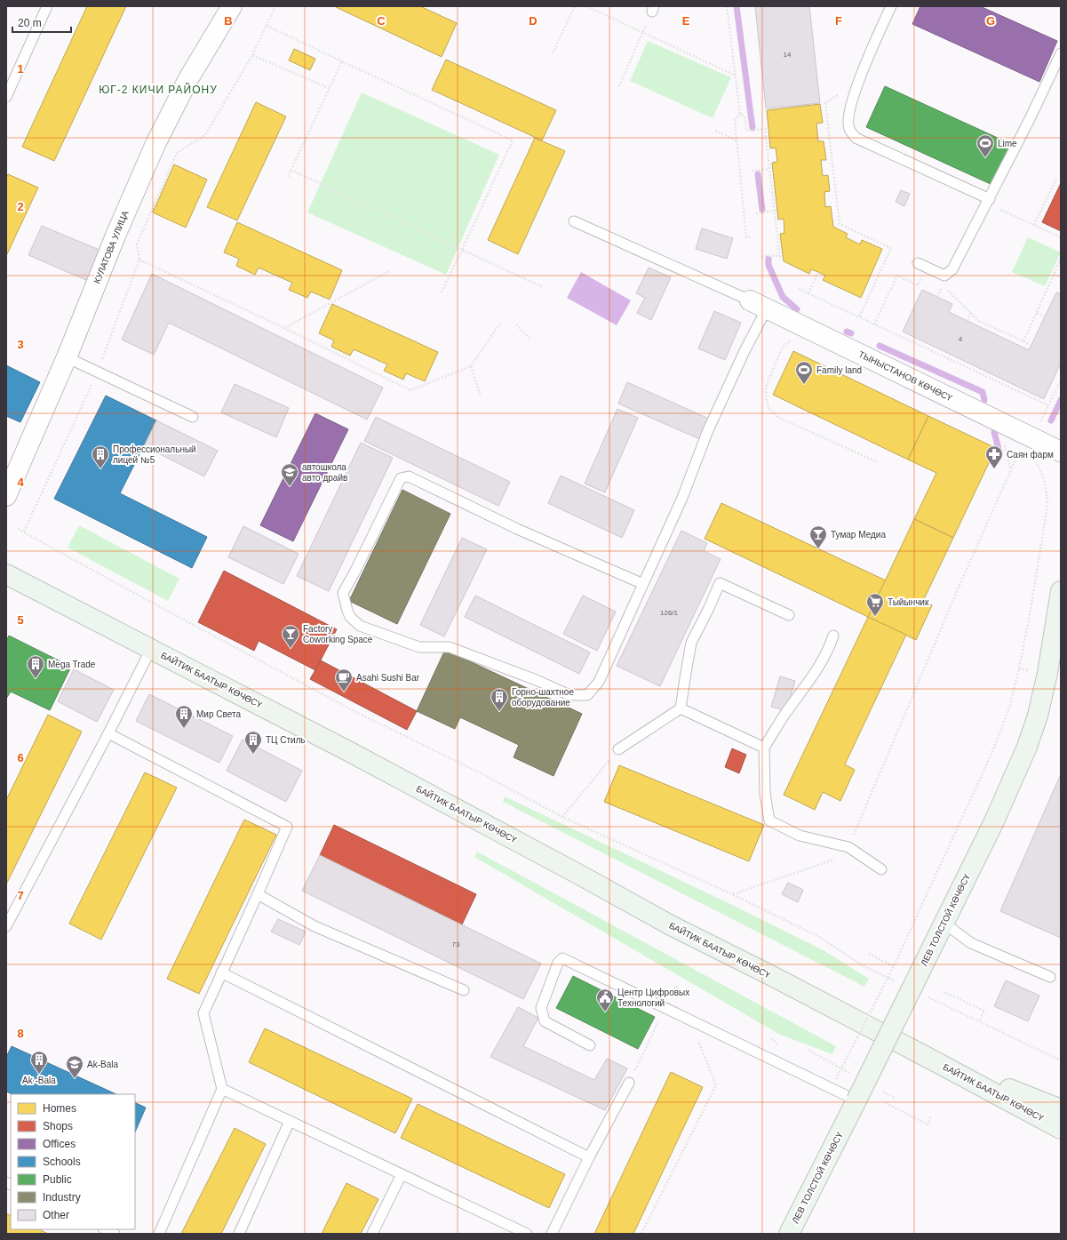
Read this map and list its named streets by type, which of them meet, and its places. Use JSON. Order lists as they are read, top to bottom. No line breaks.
{"streets":{"main road":["БАЙТИК БААТЫР КӨЧӨСҮ","ЛЕВ ТОЛСТОЙ КӨЧӨСҮ"],"street":["КУЛАТОВА УЛИЦА","ТЫНЫСТАНОВ КӨЧӨСҮ"]},"districts":["ЮГ-2 КИЧИ РАЙОНУ"],"places":{"sports":["Lime","Family land"],"building":["Профессиональный лицей №5","Mega Trade","Горно-шахтное оборудование","Мир Света","ТЦ Стиль","Ak -Bala"],"pharmacy":["Саян фарм"],"school or university":["автошкола авто драйв","Ak-Bala"],"bar":["Тумар Медиа","Factory Coworking Space"],"supermarket":["Тыйынчик"],"cafe":["Asahi Sushi Bar"],"public building":["Центр Цифровых Технологий"]},"house_numbers":["14","4","126/1","73"],"legend":["Homes","Shops","Offices","Schools","Public","Industry","Other"],"scale_bar":"20 m","grid":{"columns":["B","C","D","E","F","G"],"rows":["1","2","3","4","5","6","7","8"]}}
